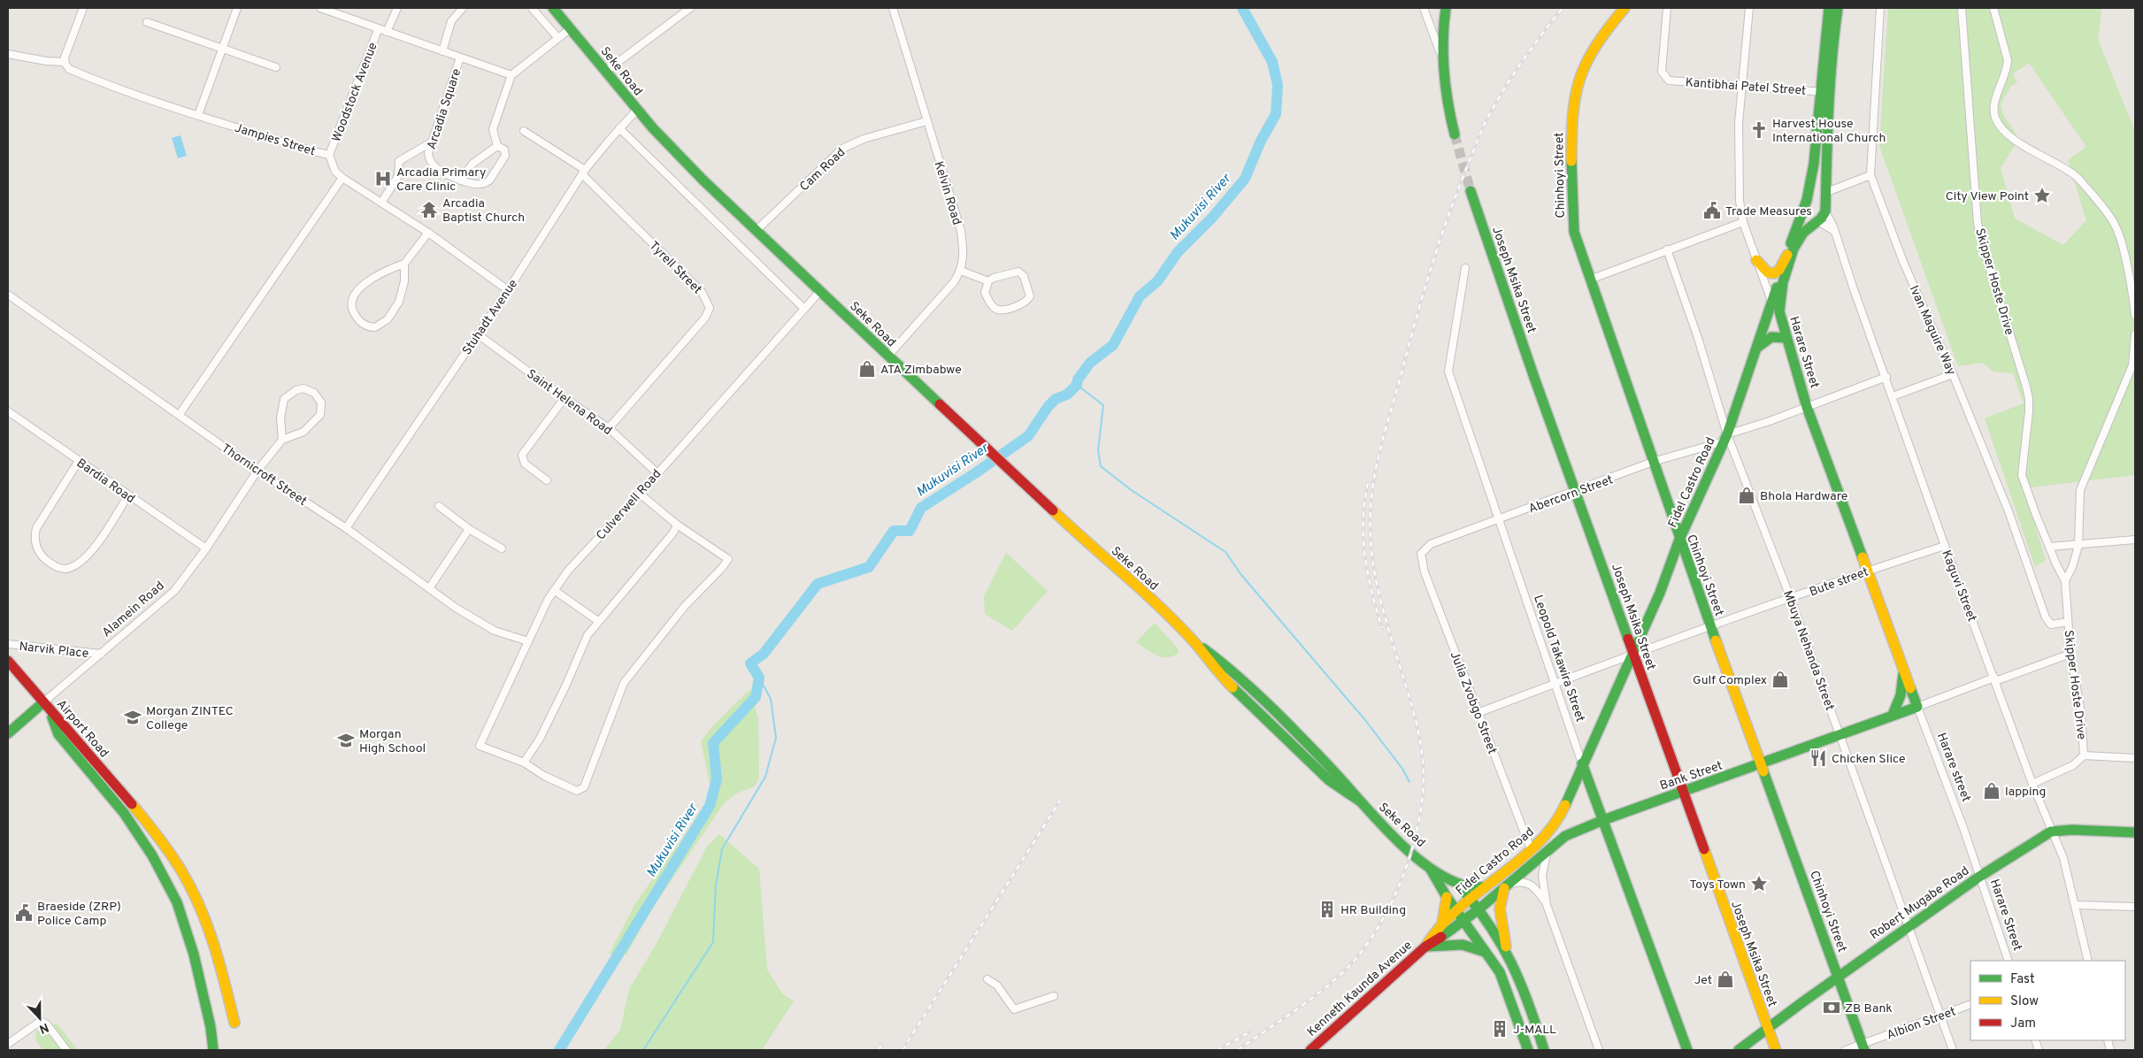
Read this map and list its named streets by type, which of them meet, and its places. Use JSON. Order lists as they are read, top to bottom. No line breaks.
{"streets":{"main road":["Seke Road","Chinhoyi Street","Joseph Msika Street","Harare Street","Fidel Castro Road","Alamein Road","Leopold Takawira Street","Airport Road","Harare street","Bank Street","Robert Mugabe Road","Kenneth Kaunda Avenue"],"street":["Kantibhai Patel Street","Woodstock Avenue","Arcadia Square","Jampies Street","Cam Road","Kelvin Road","Tyrell Street","Skipper Hoste Drive","Stuhadt Avenue","Ivan Maguire Way","Saint Helena Road","Thornicroft Street","Bardia Road","Abercorn Street","Culverwell Road","Bute street","Kaguvi Street","Narvik Place","Mbuya Nehanda Street","Julia Zvobgo Street","Albion Street"]},"crossings":[["Seke Road","Cam Road"],["Seke Road","Stuhadt Avenue"],["Seke Road","Culverwell Road"],["Kantibhai Patel Street","Harare Street"],["Kantibhai Patel Street","Fidel Castro Road"],["Woodstock Avenue","Jampies Street"],["Jampies Street","Stuhadt Avenue"],["Cam Road","Kelvin Road"],["Chinhoyi Street","Fidel Castro Road"],["Chinhoyi Street","Abercorn Street"],["Chinhoyi Street","Bute street"],["Chinhoyi Street","Bank Street"],["Chinhoyi Street","Robert Mugabe Road"],["Chinhoyi Street","Albion Street"],["Tyrell Street","Stuhadt Avenue"],["Tyrell Street","Saint Helena Road"],["Joseph Msika Street","Fidel Castro Road"],["Joseph Msika Street","Abercorn Street"],["Joseph Msika Street","Bute street"],["Joseph Msika Street","Bank Street"],["Joseph Msika Street","Robert Mugabe Road"],["Skipper Hoste Drive","Ivan Maguire Way"],["Skipper Hoste Drive","Kaguvi Street"],["Skipper Hoste Drive","Bank Street"],["Stuhadt Avenue","Saint Helena Road"],["Stuhadt Avenue","Thornicroft Street"],["Harare Street","Fidel Castro Road"],["Harare Street","Abercorn Street"],["Harare Street","Bute street"],["Harare Street","Harare street"],["Harare Street","Robert Mugabe Road"],["Saint Helena Road","Culverwell Road"],["Thornicroft Street","Culverwell Road"],["Thornicroft Street","Alamein Road"],["Bardia Road","Alamein Road"],["Fidel Castro Road","Abercorn Street"],["Fidel Castro Road","Bute street"],["Fidel Castro Road","Kaguvi Street"],["Fidel Castro Road","Mbuya Nehanda Street"],["Fidel Castro Road","Leopold Takawira Street"],["Fidel Castro Road","Julia Zvobgo Street"],["Fidel Castro Road","Bank Street"],["Fidel Castro Road","Kenneth Kaunda Avenue"],["Abercorn Street","Kaguvi Street"],["Abercorn Street","Mbuya Nehanda Street"],["Abercorn Street","Leopold Takawira Street"],["Abercorn Street","Julia Zvobgo Street"],["Bute street","Kaguvi Street"],["Bute street","Mbuya Nehanda Street"],["Kaguvi Street","Bank Street"],["Kaguvi Street","Robert Mugabe Road"],["Alamein Road","Narvik Place"],["Alamein Road","Airport Road"],["Mbuya Nehanda Street","Bank Street"],["Mbuya Nehanda Street","Robert Mugabe Road"],["Mbuya Nehanda Street","Albion Street"],["Leopold Takawira Street","Bank Street"],["Harare street","Bank Street"],["Harare street","Robert Mugabe Road"],["Bank Street","Kenneth Kaunda Avenue"]],"water":["Mukuvisi River"],"places":{"church":["Harvest House International Church"],"hospital":["Arcadia Primary Care Clinic"],"place":["City View Point","Toys Town"],"temple":["Arcadia Baptist Church"],"public building":["Trade Measures","Braeside (ZRP) Police Camp"],"shop":["ATA Zimbabwe","Bhola Hardware","Gulf Complex","lapping","Jet"],"school or university":["Morgan ZINTEC College","Morgan High School"],"restaurant":["Chicken Slice"],"building":["HR Building","J-MALL"],"bank":["ZB Bank"]},"legend":["Fast","Slow","Jam"],"north":"bottom"}
